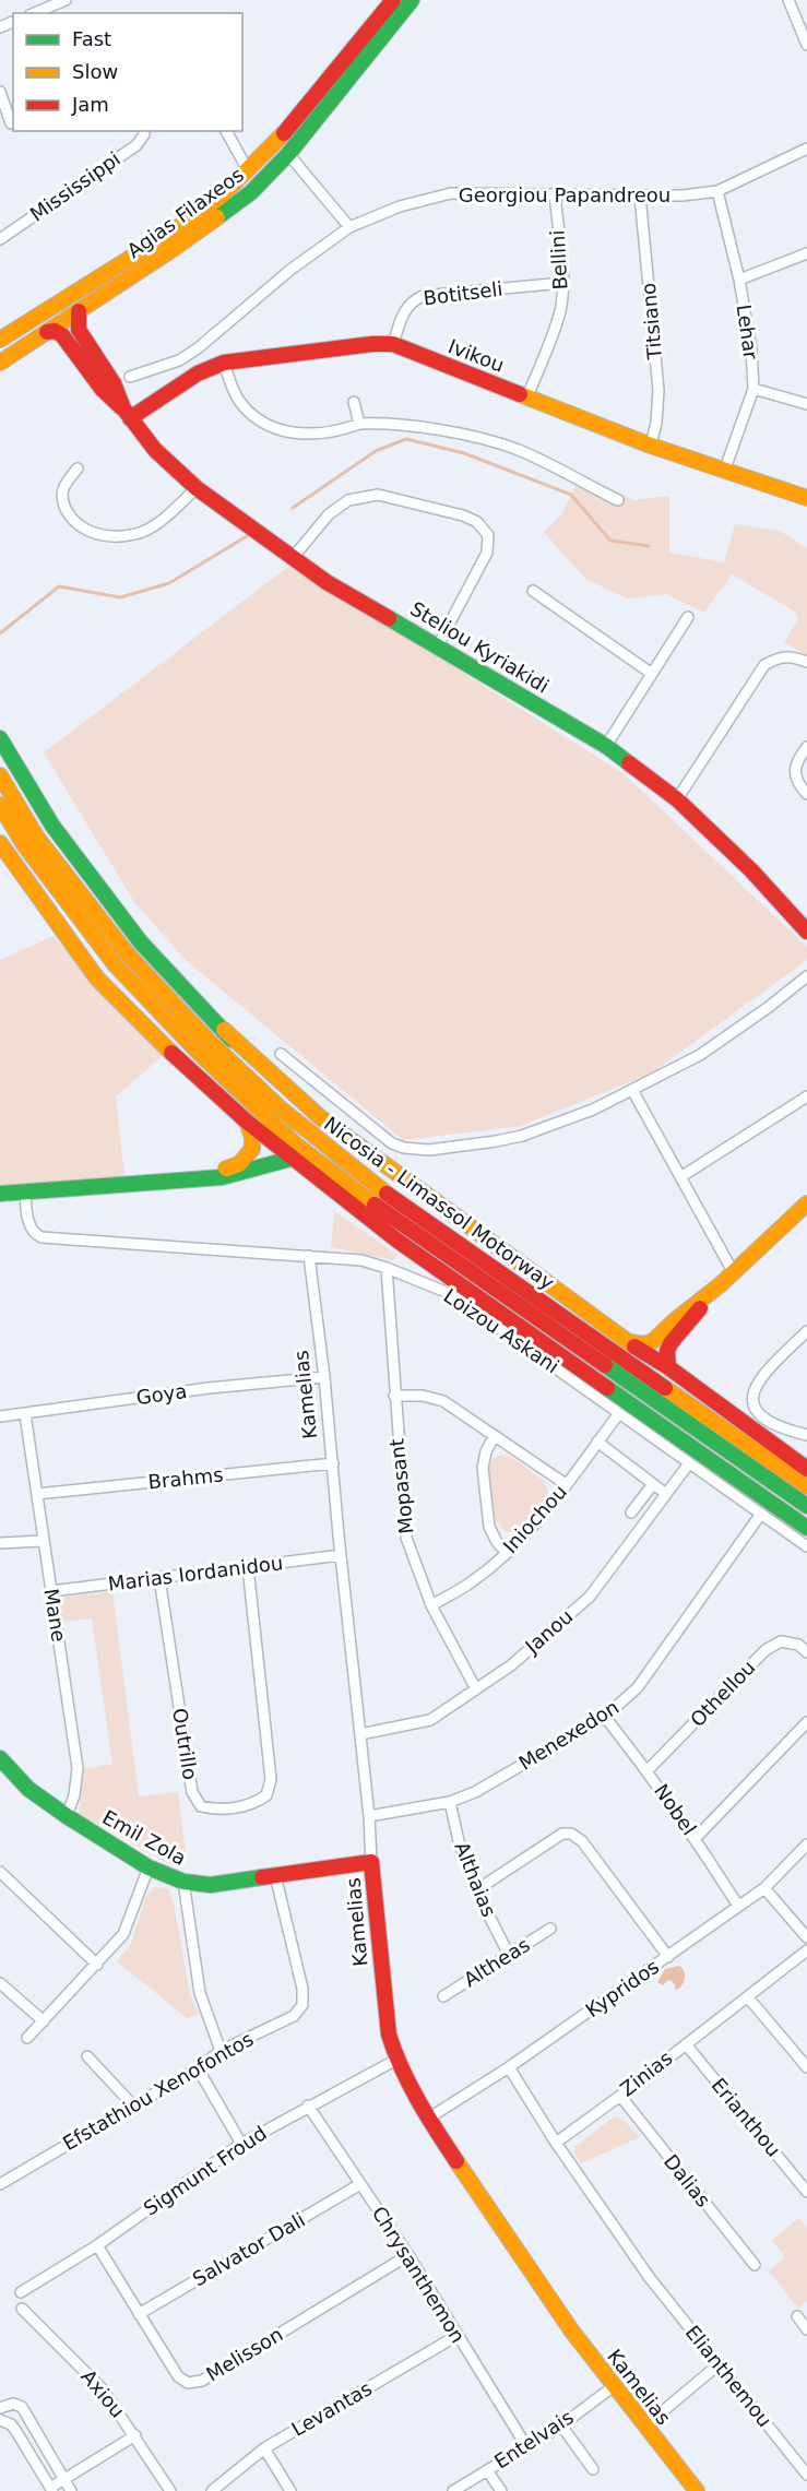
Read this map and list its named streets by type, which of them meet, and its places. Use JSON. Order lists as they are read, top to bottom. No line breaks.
{"streets":{"main road":["Agias Filaxeos","Ivikou","Steliou Kyriakidi","Nicosia - Limassol Motorway","Kamelias","Emil Zola"],"street":["Mississippi","Georgiou Papandreou","Bellini","Botitseli","Titsiano","Lehar","Loizou Askani","Goya","Brahms","Mopasant","Iniochou","Marias Iordanidou","Mane","Janou","Othellou","Menexedon","Outrillo","Nobel","Althaias","Altheas","Kypridos","Zinias","Efstathiou Xenofontos","Erianthou","Sigmunt Froud","Dalias","Salvator Dali","Chrysanthemon","Melisson","Elianthemou","Axiou","Levantas","Entelvais"]},"crossings":[["Georgiou Papandreou","Bellini"],["Georgiou Papandreou","Titsiano"],["Georgiou Papandreou","Lehar"],["Agias Filaxeos","Steliou Kyriakidi"],["Bellini","Botitseli"],["Bellini","Ivikou"],["Botitseli","Ivikou"],["Titsiano","Ivikou"],["Lehar","Ivikou"],["Ivikou","Steliou Kyriakidi"],["Loizou Askani","Kamelias"],["Loizou Askani","Mopasant"],["Loizou Askani","Iniochou"],["Loizou Askani","Janou"],["Loizou Askani","Menexedon"],["Goya","Kamelias"],["Goya","Mane"],["Kamelias","Brahms"],["Kamelias","Marias Iordanidou"],["Kamelias","Janou"],["Kamelias","Menexedon"],["Kamelias","Emil Zola"],["Kamelias","Kypridos"],["Kamelias","Sigmunt Froud"],["Kamelias","Entelvais"],["Brahms","Mane"],["Mopasant","Iniochou"],["Mopasant","Janou"],["Marias Iordanidou","Mane"],["Marias Iordanidou","Outrillo"],["Mane","Emil Zola"],["Othellou","Nobel"],["Menexedon","Nobel"],["Menexedon","Althaias"],["Nobel","Kypridos"],["Emil Zola","Efstathiou Xenofontos"],["Althaias","Altheas"],["Zinias","Erianthou"],["Zinias","Dalias"],["Zinias","Elianthemou"],["Sigmunt Froud","Chrysanthemon"],["Sigmunt Froud","Melisson"],["Salvator Dali","Chrysanthemon"],["Salvator Dali","Melisson"],["Chrysanthemon","Melisson"],["Chrysanthemon","Levantas"],["Chrysanthemon","Entelvais"]],"legend":["Fast","Slow","Jam"]}
